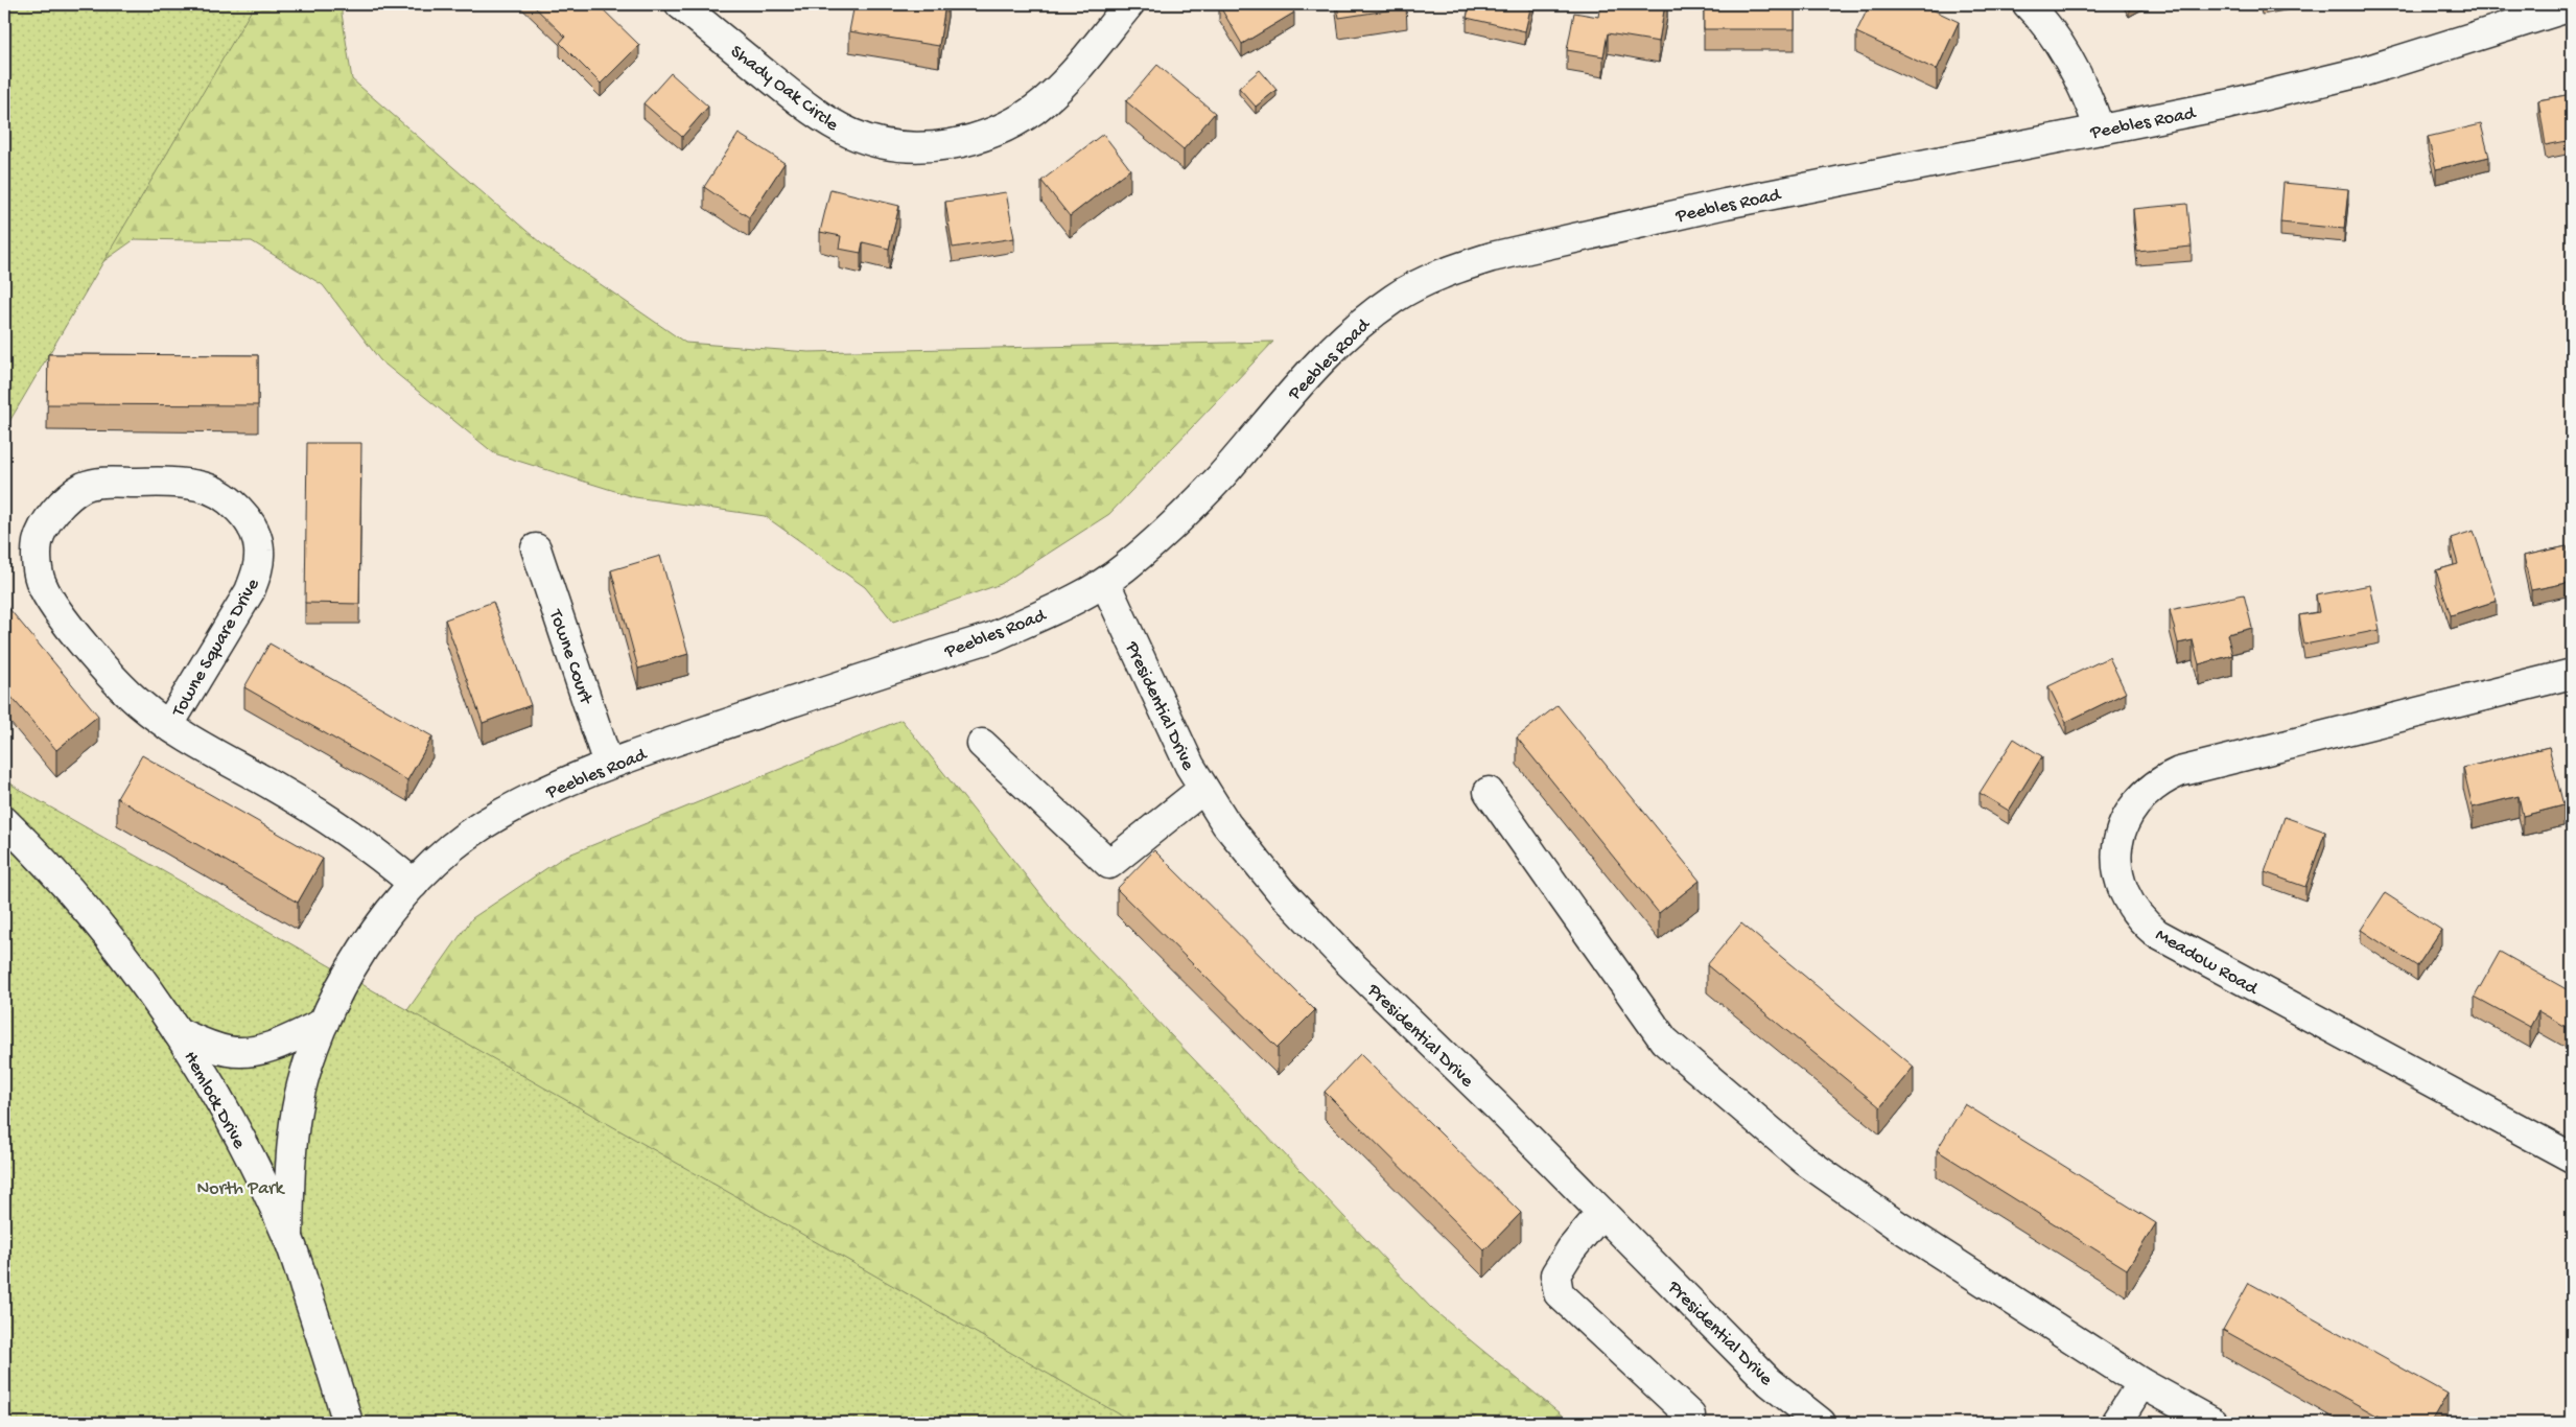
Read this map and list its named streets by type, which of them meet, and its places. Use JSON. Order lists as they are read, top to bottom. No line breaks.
{"streets":{"street":["Shady Oak Circle","Peebles Road","Towne Square Drive","Towne Court","Presidential Drive","Meadow Road","Hemlock Drive"]},"crossings":[["Peebles Road","Towne Square Drive"],["Peebles Road","Towne Court"],["Peebles Road","Presidential Drive"],["Peebles Road","Hemlock Drive"]],"parks":["North Park"]}
